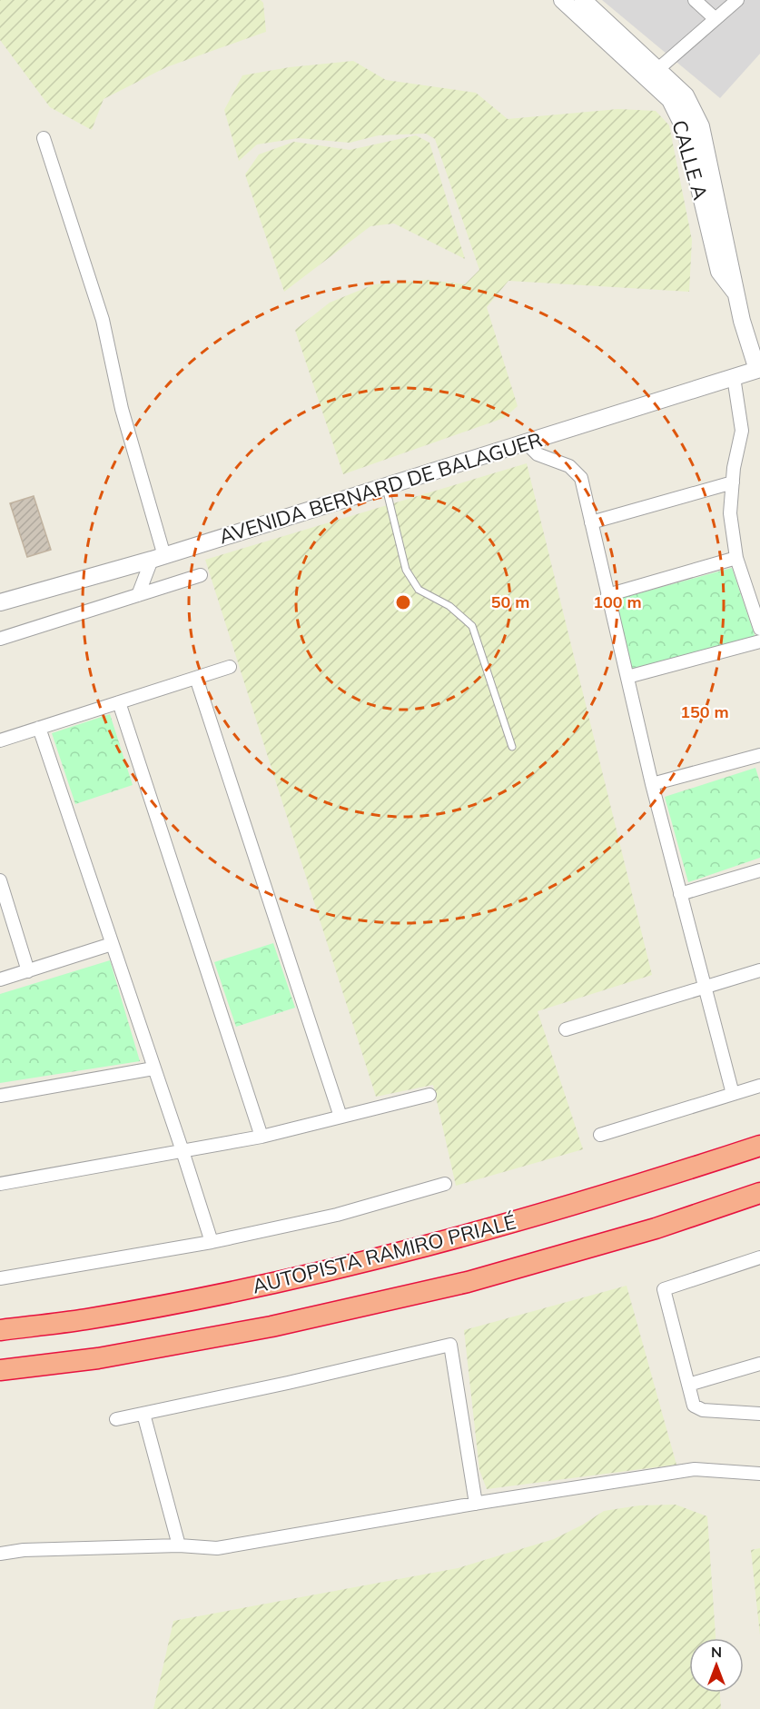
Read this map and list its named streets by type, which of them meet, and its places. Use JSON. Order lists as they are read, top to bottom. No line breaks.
{"streets":{"highway":["AUTOPISTA RAMIRO PRIALÉ"],"street":["CALLE A","AVENIDA BERNARD DE BALAGUER"]},"crossings":[["CALLE A","AVENIDA BERNARD DE BALAGUER"]],"north":"top","rings":["50 m","100 m","150 m"]}
